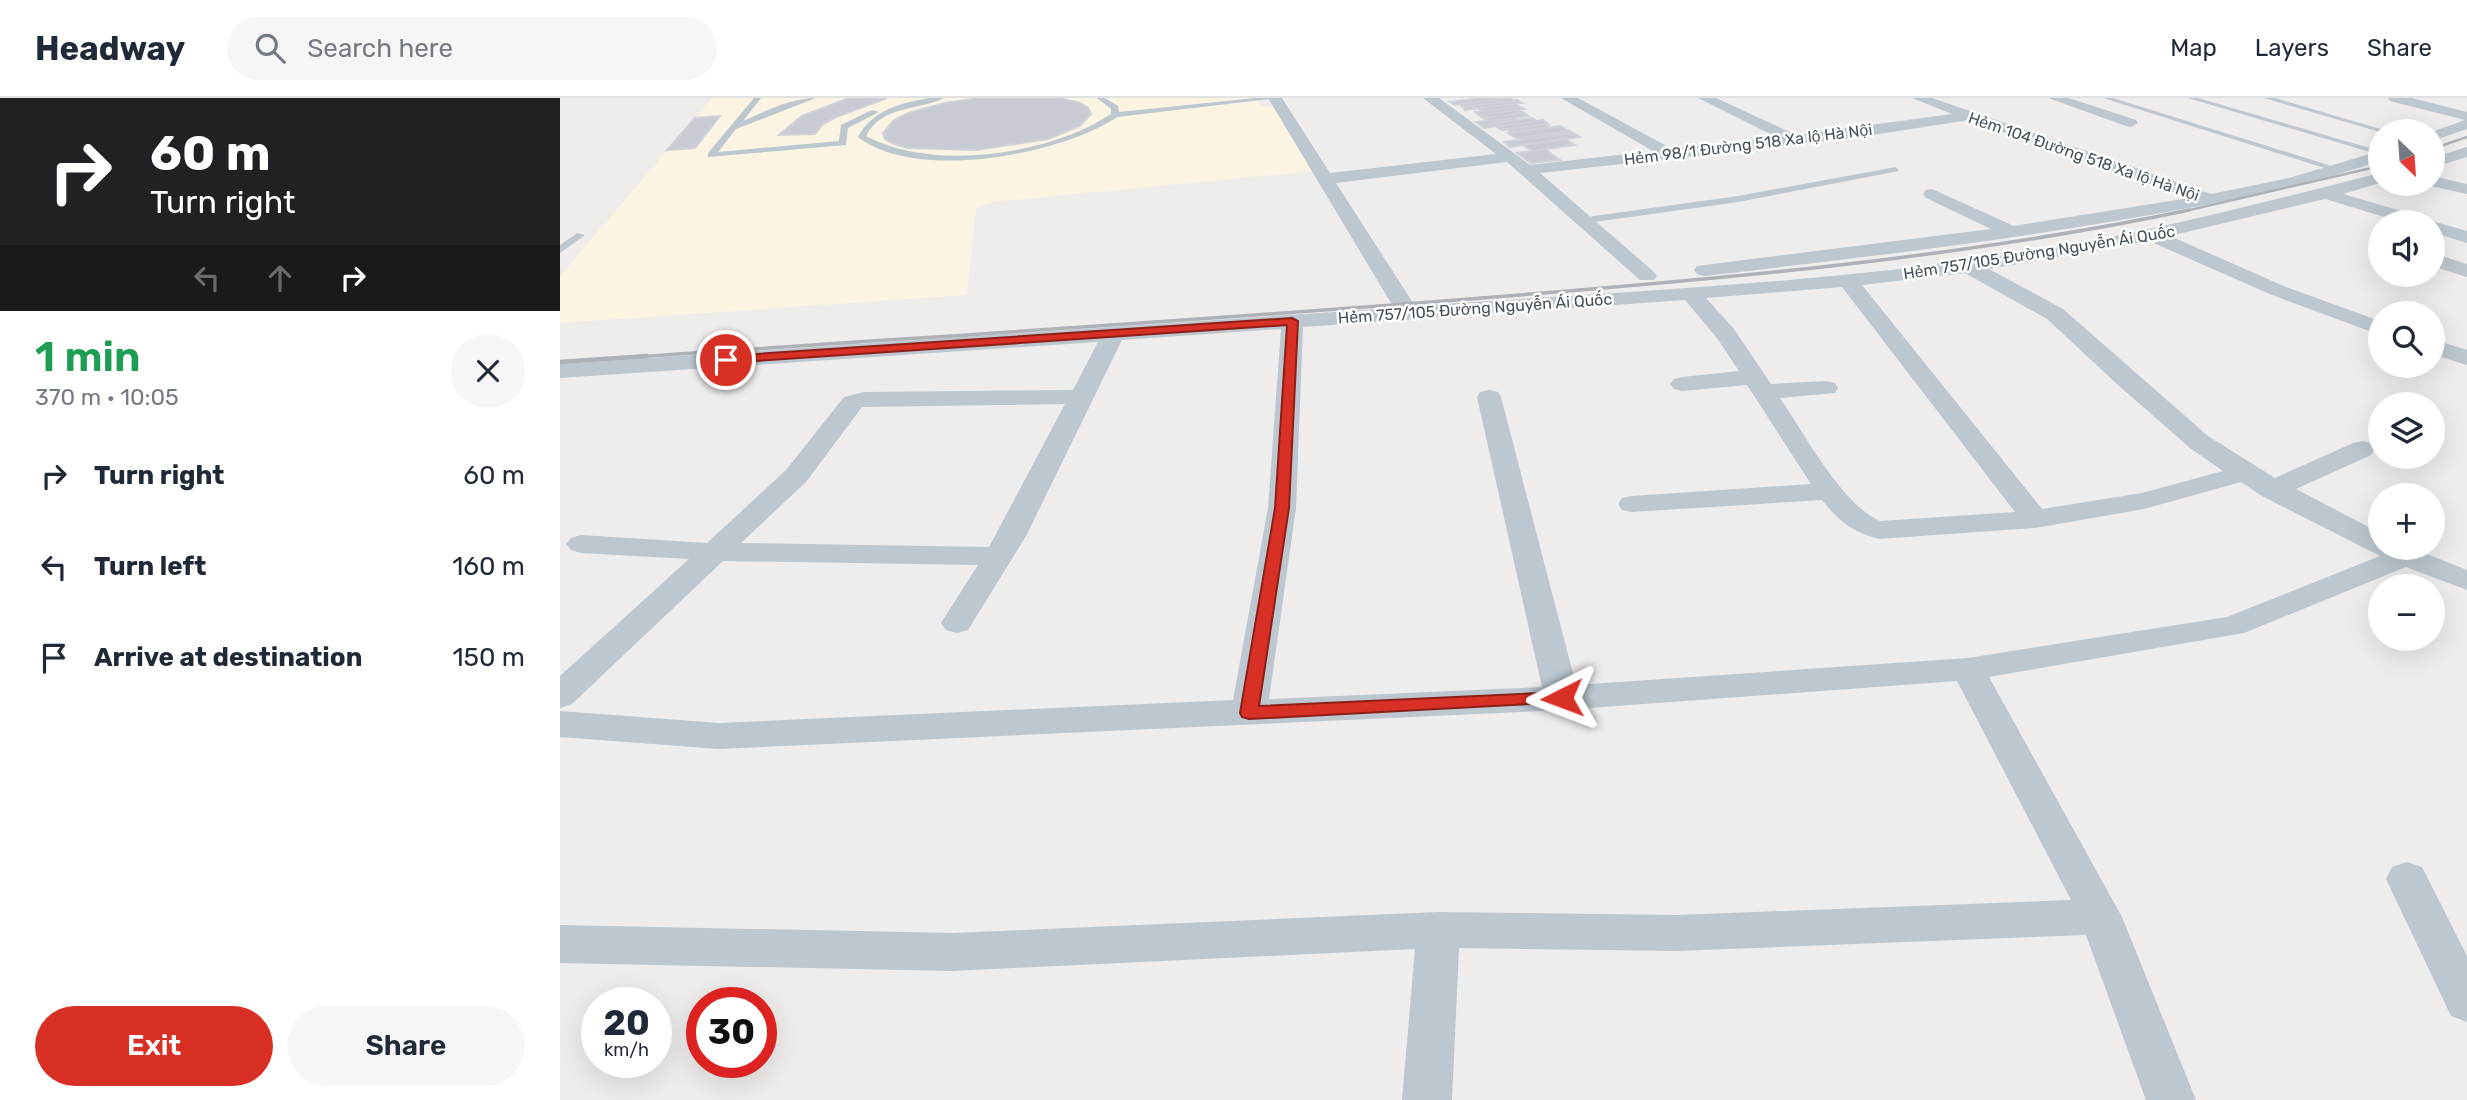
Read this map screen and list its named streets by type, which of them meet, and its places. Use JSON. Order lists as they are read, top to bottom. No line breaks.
{"streets":{"street":["Hẻm 98/1 Đường 518 Xa lộ Hà Nội","Hẻm 104 Đường 518 Xa lộ Hà Nội","Hẻm 757/105 Đường Nguyễn Ái Quốc"]},"crossings":[["Hẻm 98/1 Đường 518 Xa lộ Hà Nội","Hẻm 104 Đường 518 Xa lộ Hà Nội"]],"north":"bottom right","page":{"header":"Headway","search":"Search here","nav":["Map","Layers","Share"],"turn":["60 m","Turn right"],"map_buttons":["+","−"],"heading":["1 min","370 m · 10:05"],"list":[{"name":"Turn right","value":"60 m"},{"name":"Turn left","value":"160 m"},{"name":"Arrive at destination","value":"150 m"}],"speed":"20 km/h","limit":"30","buttons":["Exit","Share"]}}
